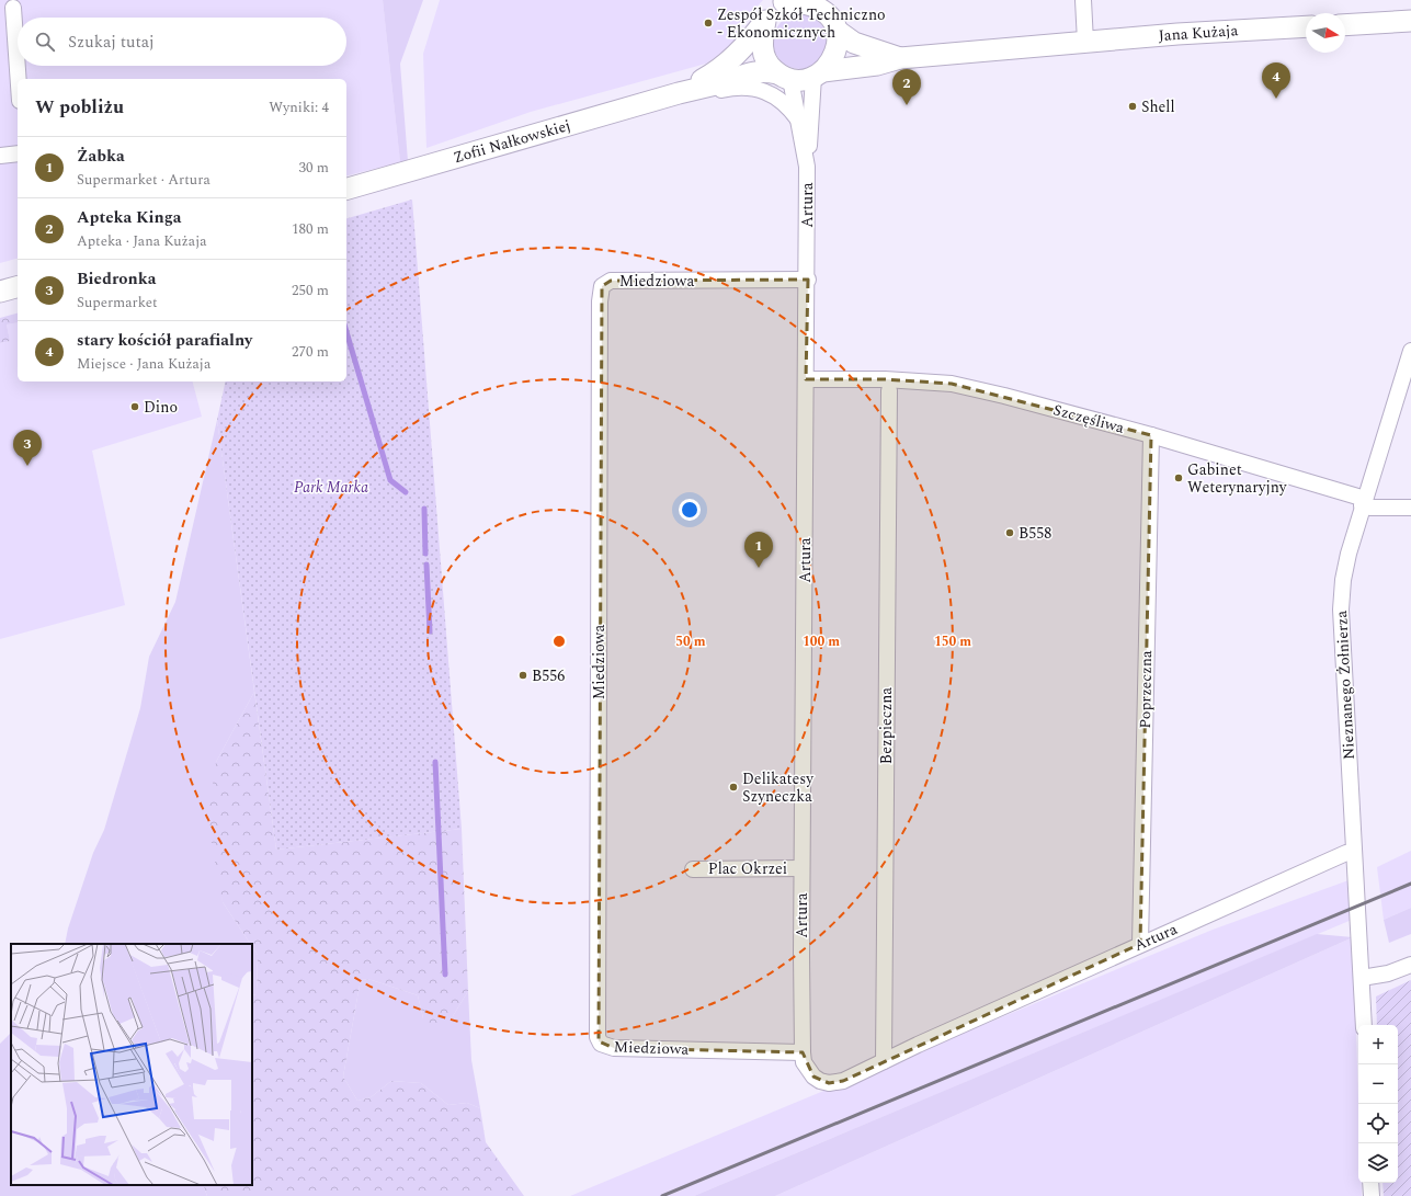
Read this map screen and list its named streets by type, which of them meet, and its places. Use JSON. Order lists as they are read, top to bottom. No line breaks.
{"streets":{"street":["Jana Kużaja","Zofii Nałkowskiej","Artura","Miedziowa","Szczęśliwa","Nieznanego Żołnierza","Poprzeczna","Bezpieczna","Plac Okrzei"]},"crossings":[["Jana Kużaja","Artura"],["Artura","Miedziowa"],["Artura","Szczęśliwa"],["Artura","Nieznanego Żołnierza"],["Artura","Poprzeczna"],["Artura","Bezpieczna"],["Artura","Plac Okrzei"],["Szczęśliwa","Nieznanego Żołnierza"],["Szczęśliwa","Poprzeczna"]],"parks":["Park Marka"],"places":["Zespół Szkół Techniczno - Ekonomicznych","Shell","Dino","Gabinet Weterynaryjny","B558","B556","Delikatesy Szyneczka"],"north":"right","page":{"search":"Szukaj tutaj","pins":["4","2","3","1"],"heading":["W pobliżu","Wyniki: 4"],"list":[{"mark":"1","name":"Żabka","note":"Supermarket · Artura","value":"30 m"},{"mark":"2","name":"Apteka Kinga","note":"Apteka · Jana Kużaja","value":"180 m"},{"mark":"3","name":"Biedronka","note":"Supermarket","value":"250 m"},{"mark":"4","name":"stary kościół parafialny","note":"Miejsce · Jana Kużaja","value":"270 m"}],"map_buttons":["+","−"]},"rings":["50 m","100 m","150 m"]}
